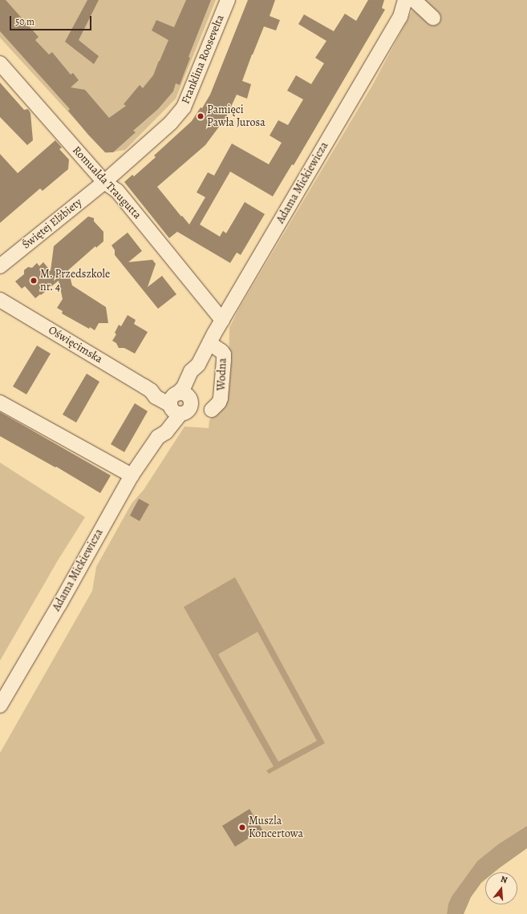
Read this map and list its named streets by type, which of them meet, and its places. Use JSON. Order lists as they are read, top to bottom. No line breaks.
{"streets":{"street":["Franklina Roosevelta","Romualda Traugutta","Adama Mickiewicza","Świętej Elżbiety","Oświęcimska","Wodna"]},"crossings":[["Franklina Roosevelta","Romualda Traugutta"],["Franklina Roosevelta","Świętej Elżbiety"],["Romualda Traugutta","Adama Mickiewicza"],["Romualda Traugutta","Świętej Elżbiety"],["Adama Mickiewicza","Oświęcimska"],["Adama Mickiewicza","Wodna"]],"places":["Pamięci Pawła Jurosa","M. Przedszkole nr. 4","Muszla Koncertowa"],"scale_bar":"50 m","north":"top"}
